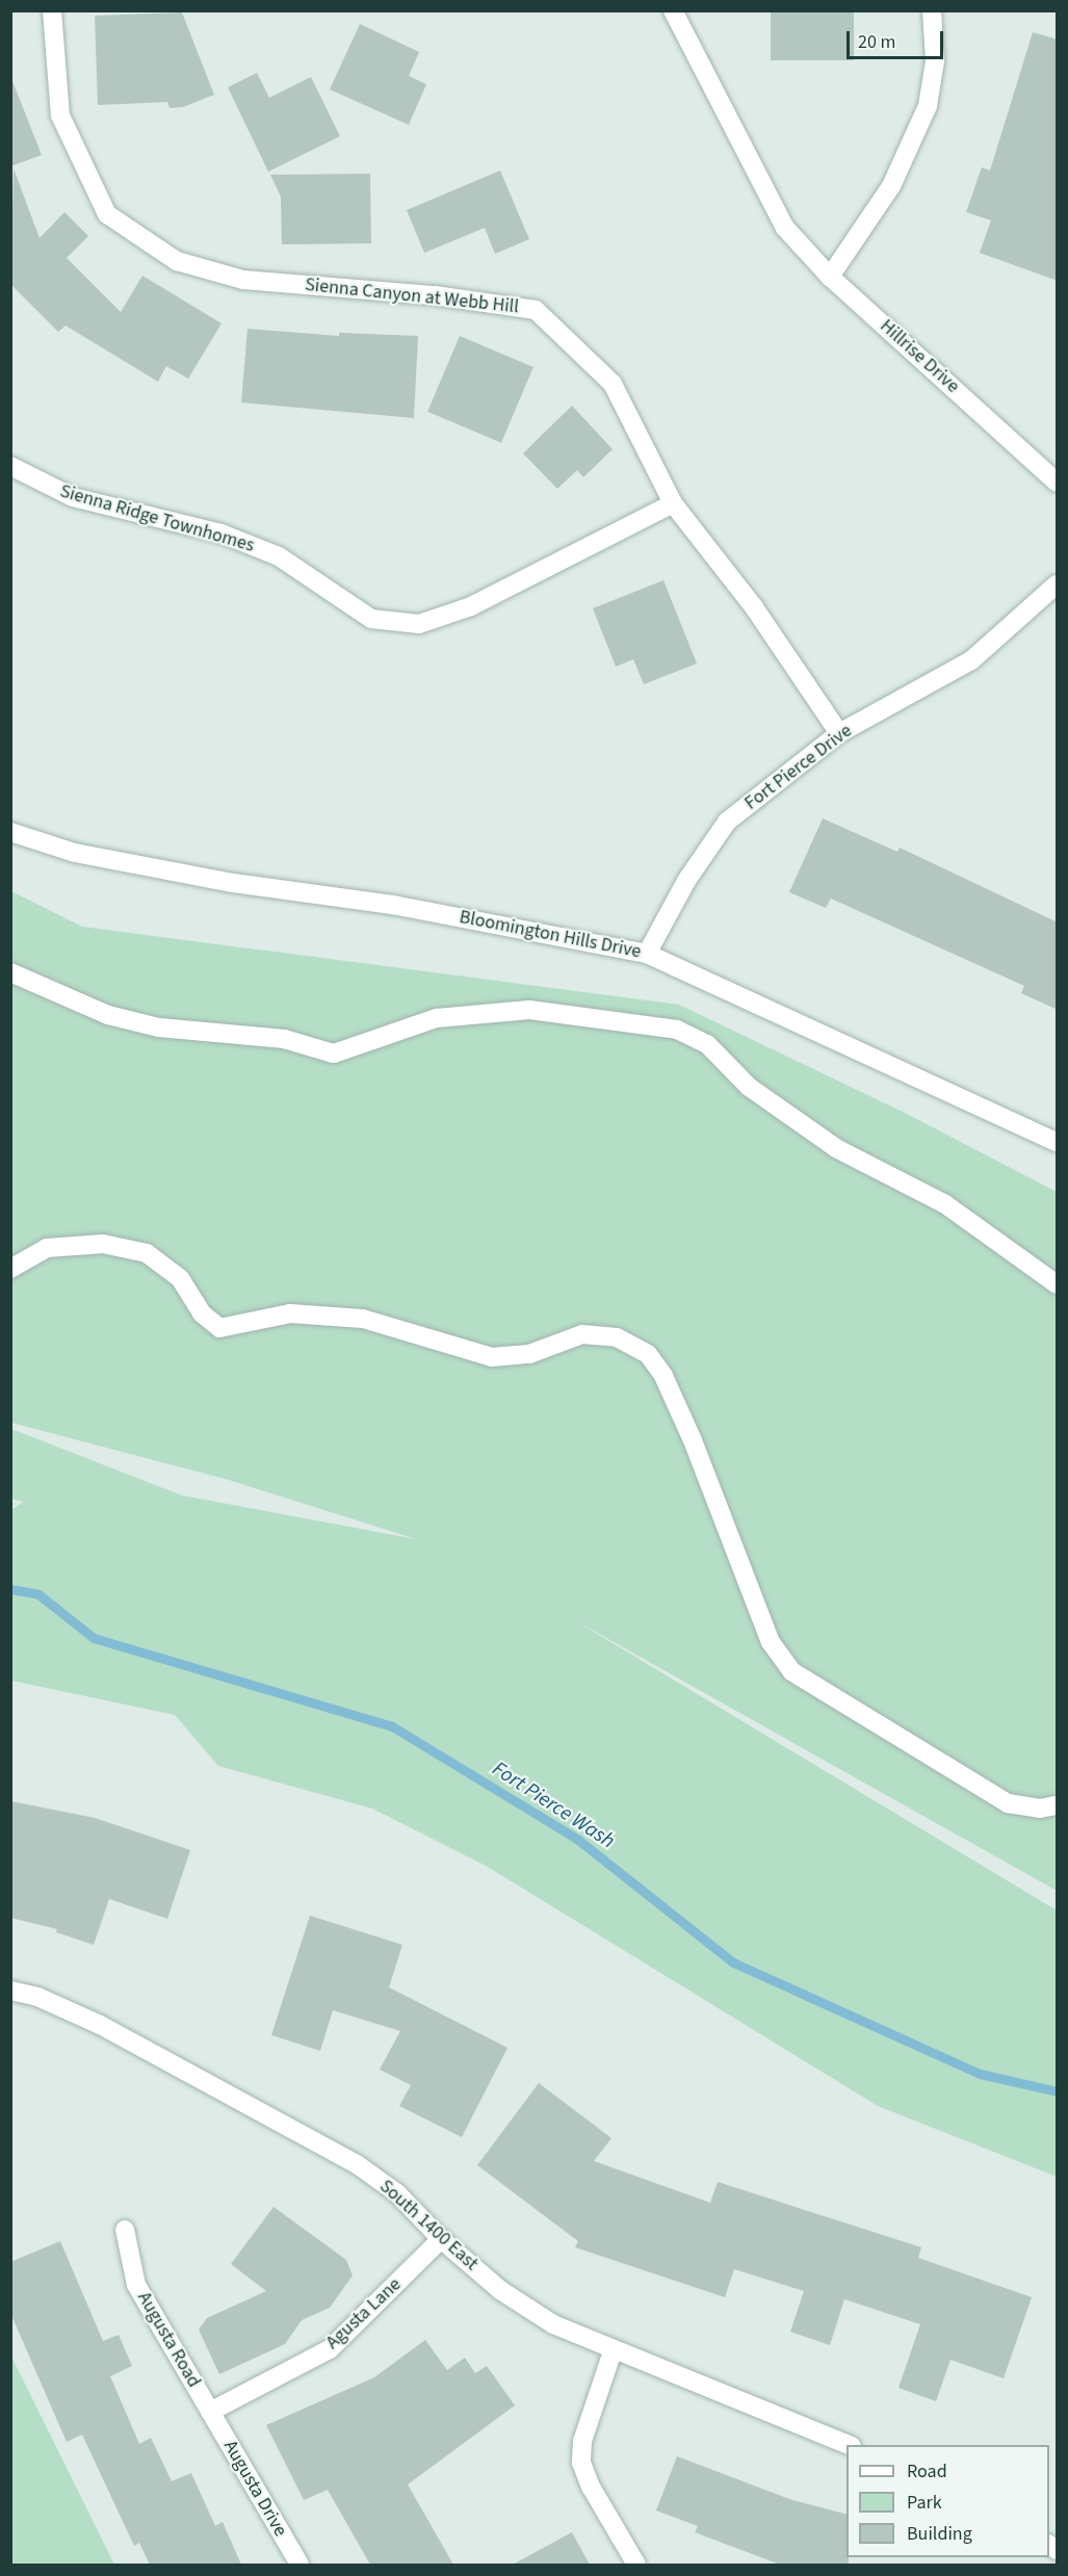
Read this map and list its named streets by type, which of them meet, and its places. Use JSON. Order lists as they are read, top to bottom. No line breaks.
{"streets":{"street":["Sienna Canyon at Webb Hill","Hillrise Drive","Sienna Ridge Townhomes","Fort Pierce Drive","Bloomington Hills Drive","South 1400 East","Agusta Lane","Augusta Road","Augusta Drive"]},"crossings":[["Sienna Canyon at Webb Hill","Sienna Ridge Townhomes"],["Sienna Canyon at Webb Hill","Fort Pierce Drive"],["Fort Pierce Drive","Bloomington Hills Drive"],["South 1400 East","Agusta Lane"],["Agusta Lane","Augusta Road"],["Agusta Lane","Augusta Drive"],["Augusta Road","Augusta Drive"]],"water":["Fort Pierce Wash"],"legend":["Road","Park","Building"],"scale_bar":"20 m"}
